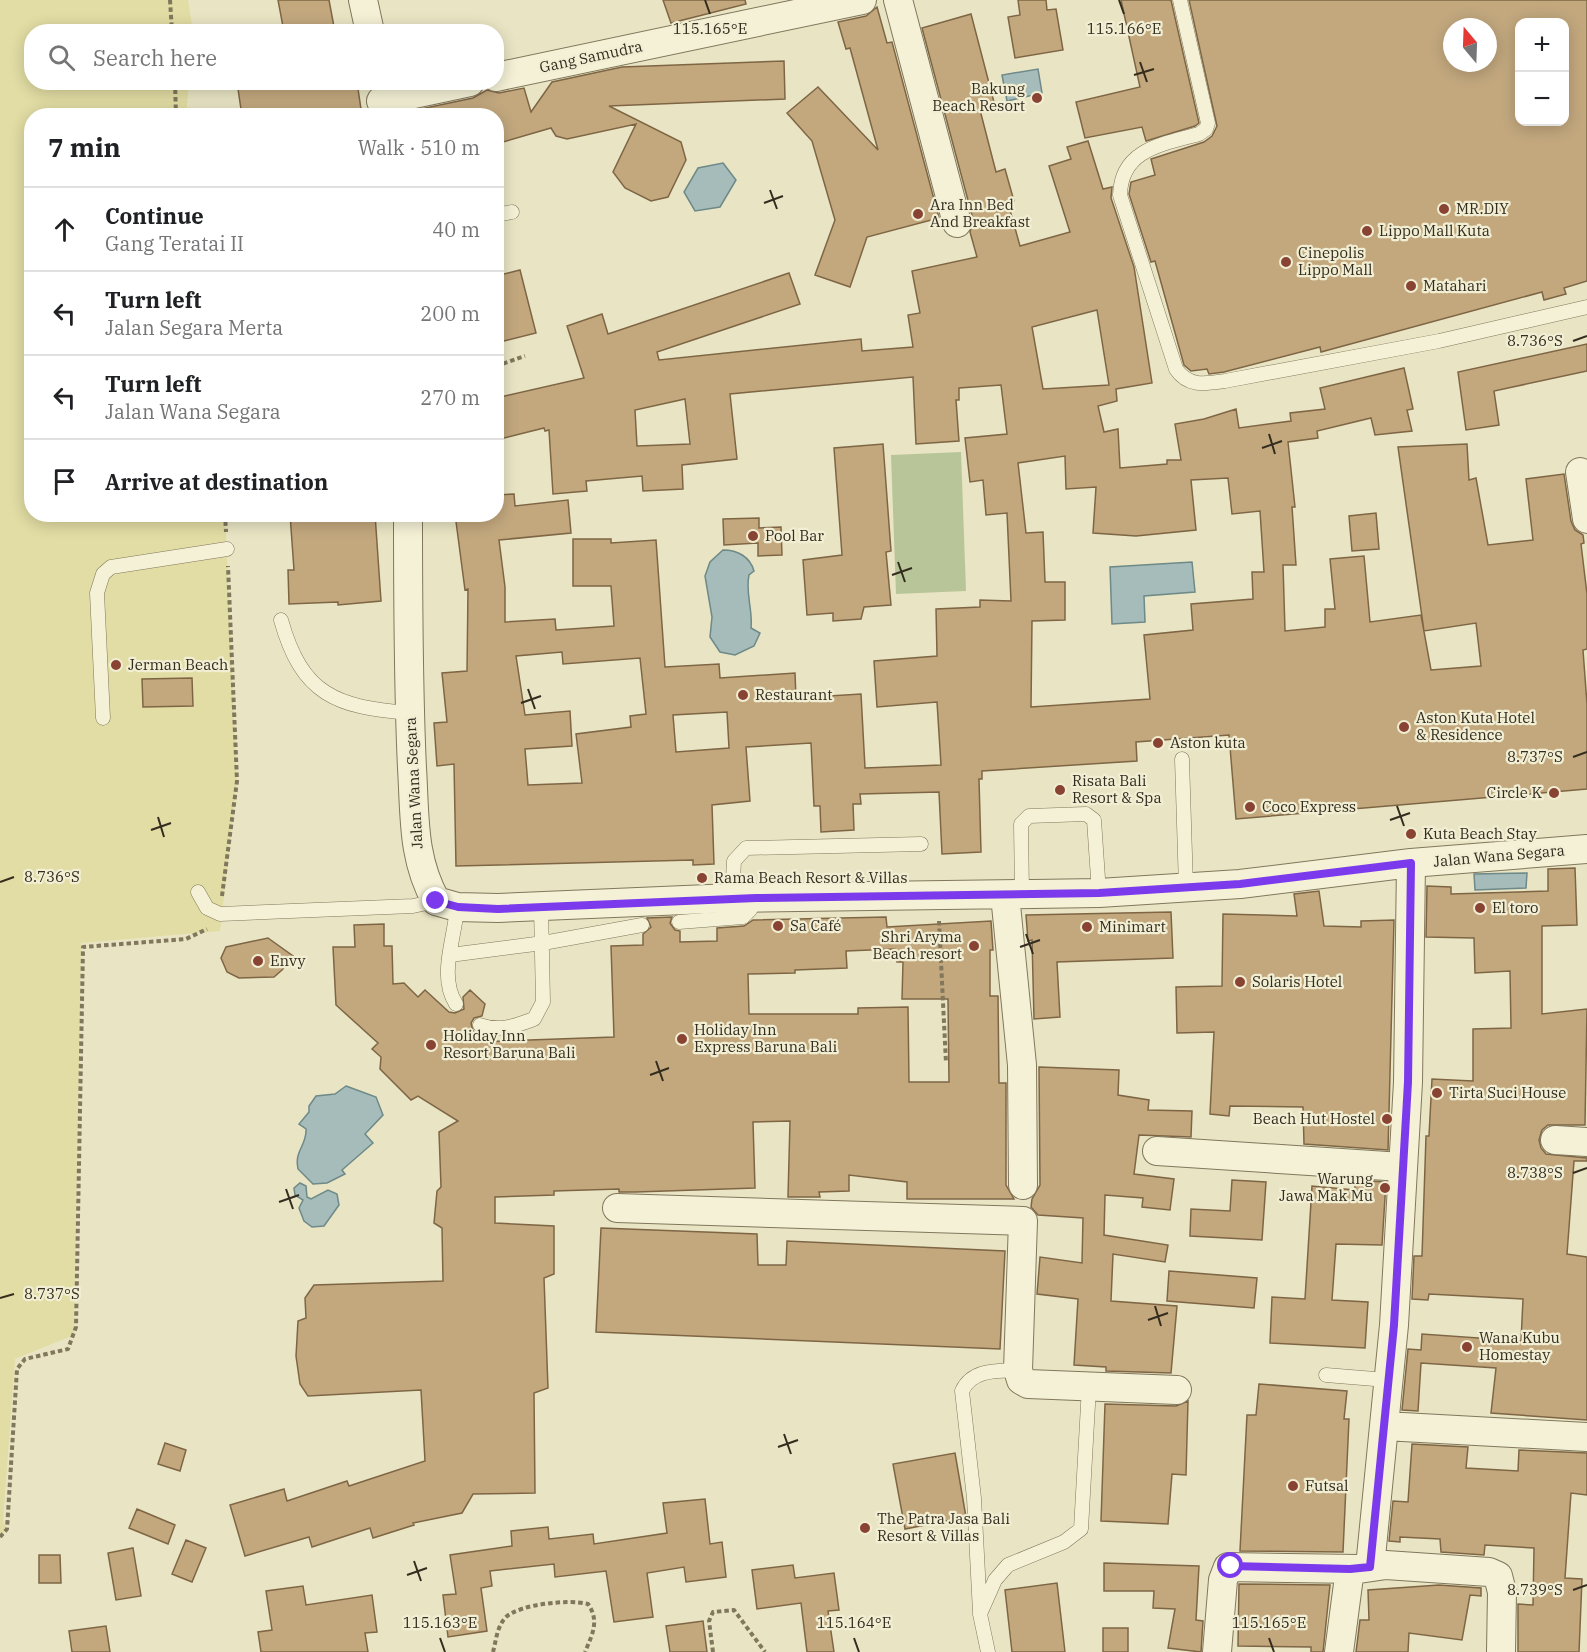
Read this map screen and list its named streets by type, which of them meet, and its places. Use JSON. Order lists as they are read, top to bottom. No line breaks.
{"streets":{"street":["Gang Samudra","Jalan Wana Segara"]},"places":["Bakung Beach Resort","MR.DIY","Ara Inn Bed And Breakfast","Lippo Mall Kuta","Cinepolis Lippo Mall","Matahari","Pool Bar","Jerman Beach","Restaurant","Aston Kuta Hotel & Residence","Aston kuta","Risata Bali Resort & Spa","Circle K","Coco Express","Kuta Beach Stay","Rama Beach Resort & Villas","El toro","Sa Café","Minimart","Shri Aryma Beach resort","Envy","Solaris Hotel","Holiday Inn Express Baruna Bali","Holiday Inn Resort Baruna Bali","Tirta Suci House","Beach Hut Hostel","Warung Jawa Mak Mu","Wana Kubu Homestay","Futsal","The Patra Jasa Bali Resort & Villas"],"north":"top","page":{"map_buttons":["+","−"],"search":"Search here","heading":["7 min","Walk · 510 m"],"list":[["Continue","Gang Teratai II","40 m"],["Turn left","Jalan Segara Merta","200 m"],["Turn left","Jalan Wana Segara","270 m"],"Arrive at destination"]},"coordinates":["115.166°E","115.165°E","8.736°S","8.737°S","8.738°S","8.739°S","115.163°E","115.164°E"]}
